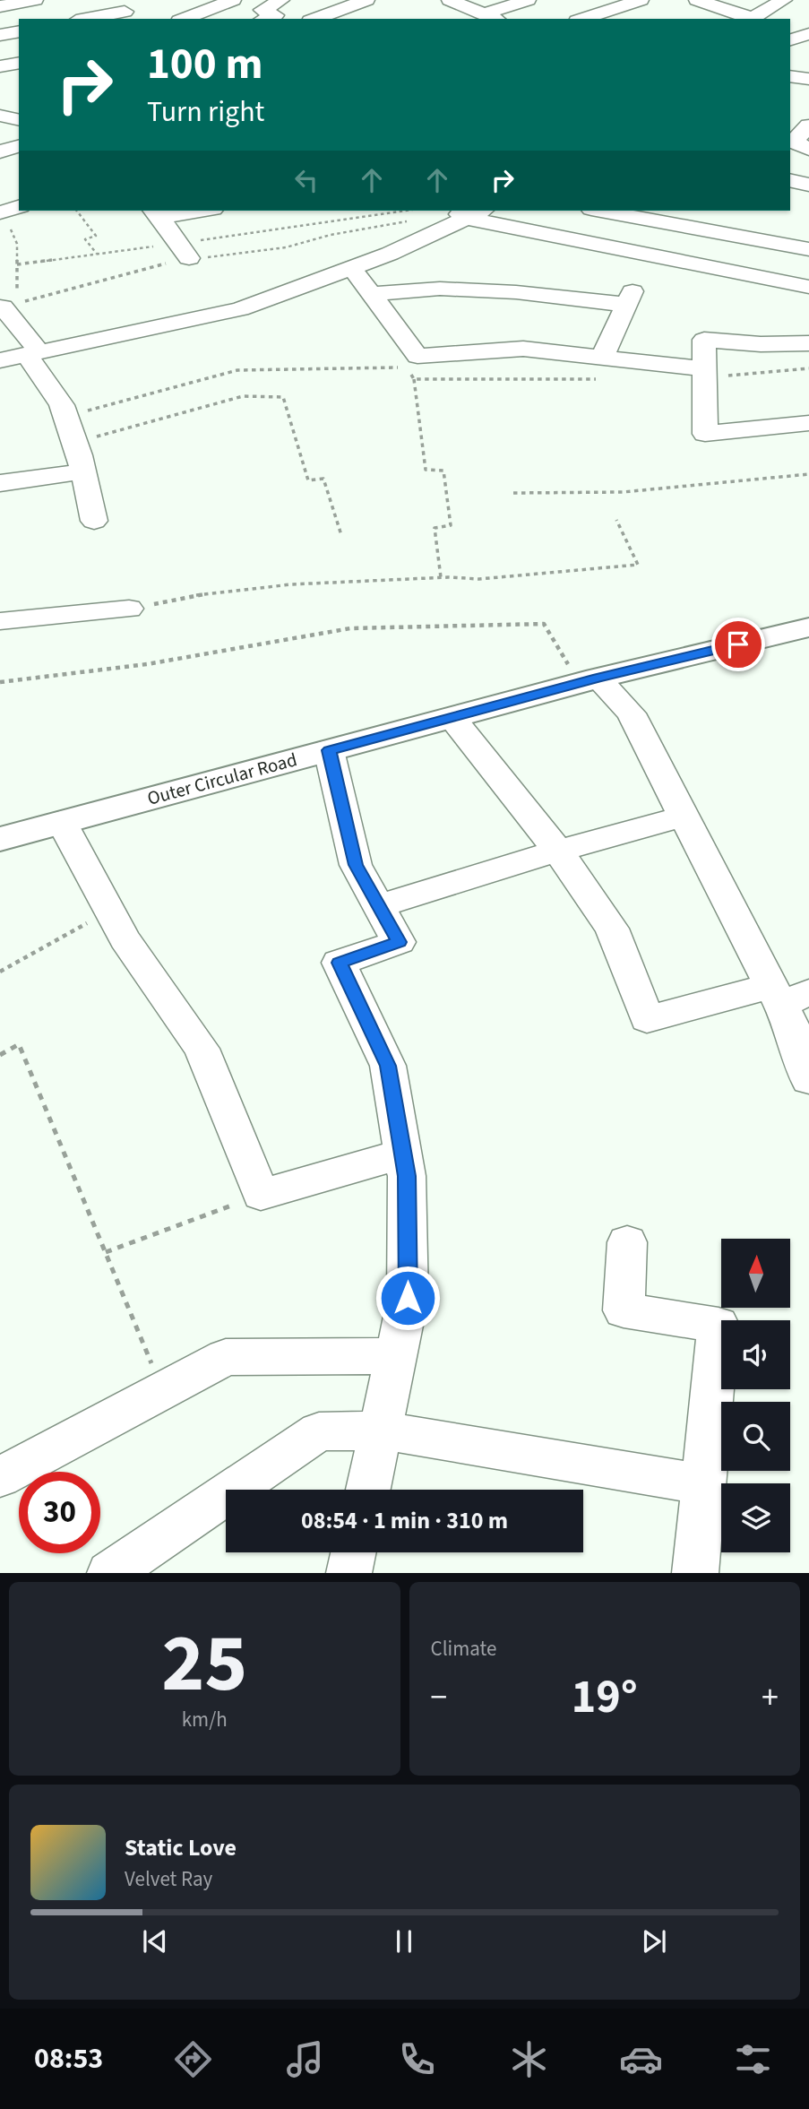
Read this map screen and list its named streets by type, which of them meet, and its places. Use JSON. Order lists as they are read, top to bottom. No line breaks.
{"streets":{"street":["Outer Circular Road"]},"north":"top","page":{"turn":["100 m","Turn right"],"limit":"30","trip":"08:54 · 1 min · 310 m","tile":[["25","km/h"],"Climate"],"heat":["−","19°","+"],"song":["Static Love","Velvet Ray"],"tabs":"08:53"}}
